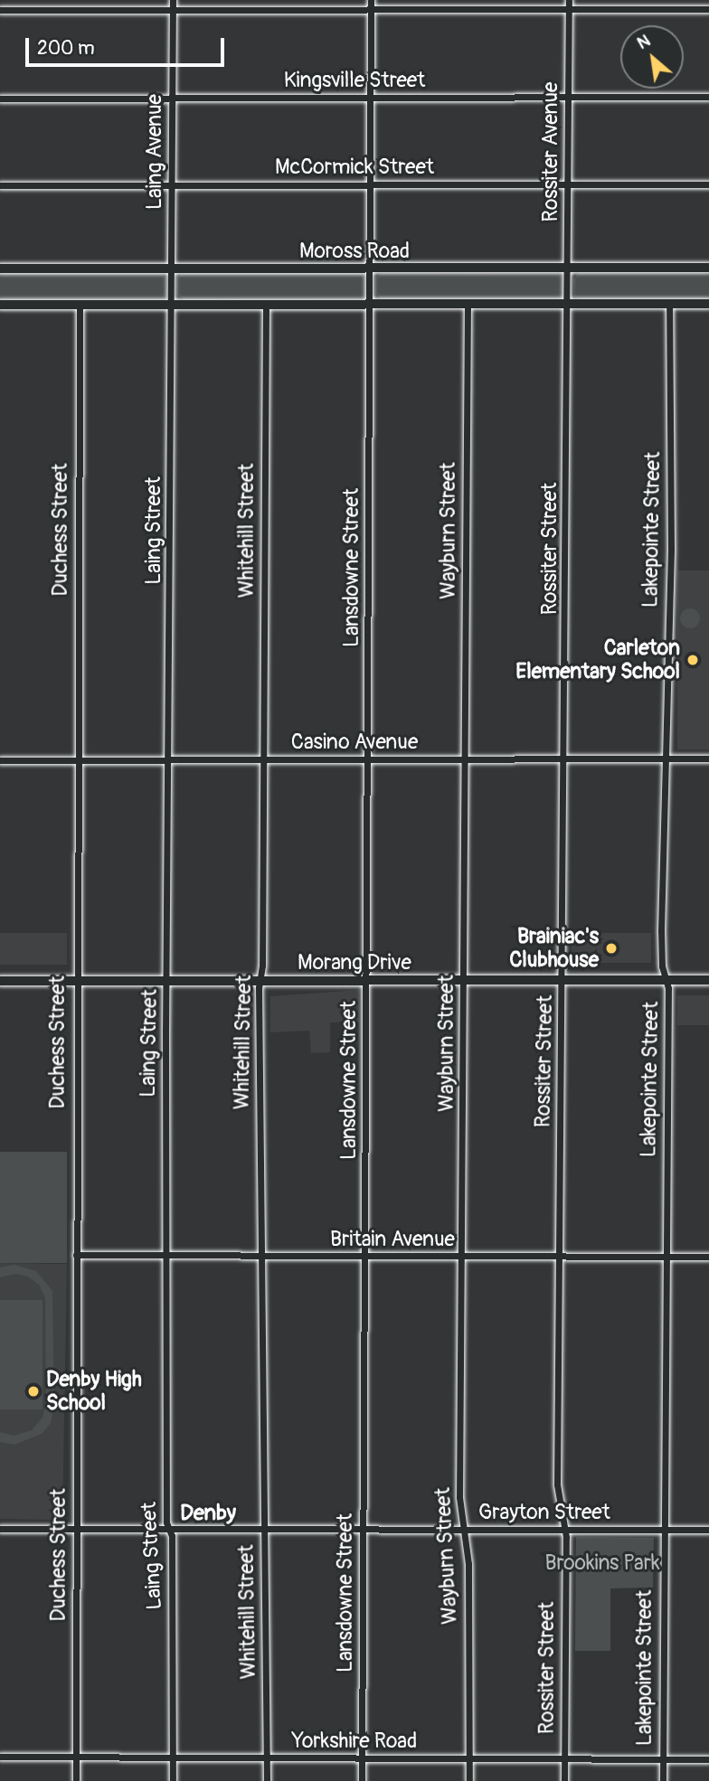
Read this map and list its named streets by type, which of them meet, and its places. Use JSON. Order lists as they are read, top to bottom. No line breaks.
{"streets":{"main road":["Moross Road","Morang Drive"],"street":["Kingsville Street","Laing Avenue","Rossiter Avenue","McCormick Street","Duchess Street","Lakepointe Street","Laing Street","Whitehill Street","Wayburn Street","Rossiter Street","Lansdowne Street","Casino Avenue","Britain Avenue","Grayton Street","Yorkshire Road"]},"crossings":[["Kingsville Street","Laing Avenue"],["Kingsville Street","Rossiter Avenue"],["Kingsville Street","Lansdowne Street"],["Laing Avenue","McCormick Street"],["Laing Avenue","Moross Road"],["Laing Avenue","Laing Street"],["Rossiter Avenue","McCormick Street"],["Rossiter Avenue","Moross Road"],["Rossiter Avenue","Rossiter Street"],["McCormick Street","Lansdowne Street"],["Moross Road","Lansdowne Street"],["Duchess Street","Casino Avenue"],["Duchess Street","Morang Drive"],["Duchess Street","Britain Avenue"],["Duchess Street","Grayton Street"],["Duchess Street","Yorkshire Road"],["Lakepointe Street","Casino Avenue"],["Lakepointe Street","Morang Drive"],["Lakepointe Street","Britain Avenue"],["Lakepointe Street","Grayton Street"],["Lakepointe Street","Yorkshire Road"],["Laing Street","Casino Avenue"],["Laing Street","Morang Drive"],["Laing Street","Britain Avenue"],["Laing Street","Grayton Street"],["Laing Street","Yorkshire Road"],["Whitehill Street","Casino Avenue"],["Whitehill Street","Morang Drive"],["Whitehill Street","Britain Avenue"],["Whitehill Street","Grayton Street"],["Whitehill Street","Yorkshire Road"],["Wayburn Street","Casino Avenue"],["Wayburn Street","Morang Drive"],["Wayburn Street","Britain Avenue"],["Wayburn Street","Grayton Street"],["Wayburn Street","Yorkshire Road"],["Rossiter Street","Casino Avenue"],["Rossiter Street","Morang Drive"],["Rossiter Street","Britain Avenue"],["Rossiter Street","Grayton Street"],["Rossiter Street","Yorkshire Road"],["Lansdowne Street","Casino Avenue"],["Lansdowne Street","Morang Drive"],["Lansdowne Street","Britain Avenue"],["Lansdowne Street","Grayton Street"],["Lansdowne Street","Yorkshire Road"]],"districts":["Denby"],"parks":["Brookins Park"],"places":["Carleton Elementary School","Brainiac's Clubhouse","Denby High School"],"scale_bar":"200 m","north":"top left"}
